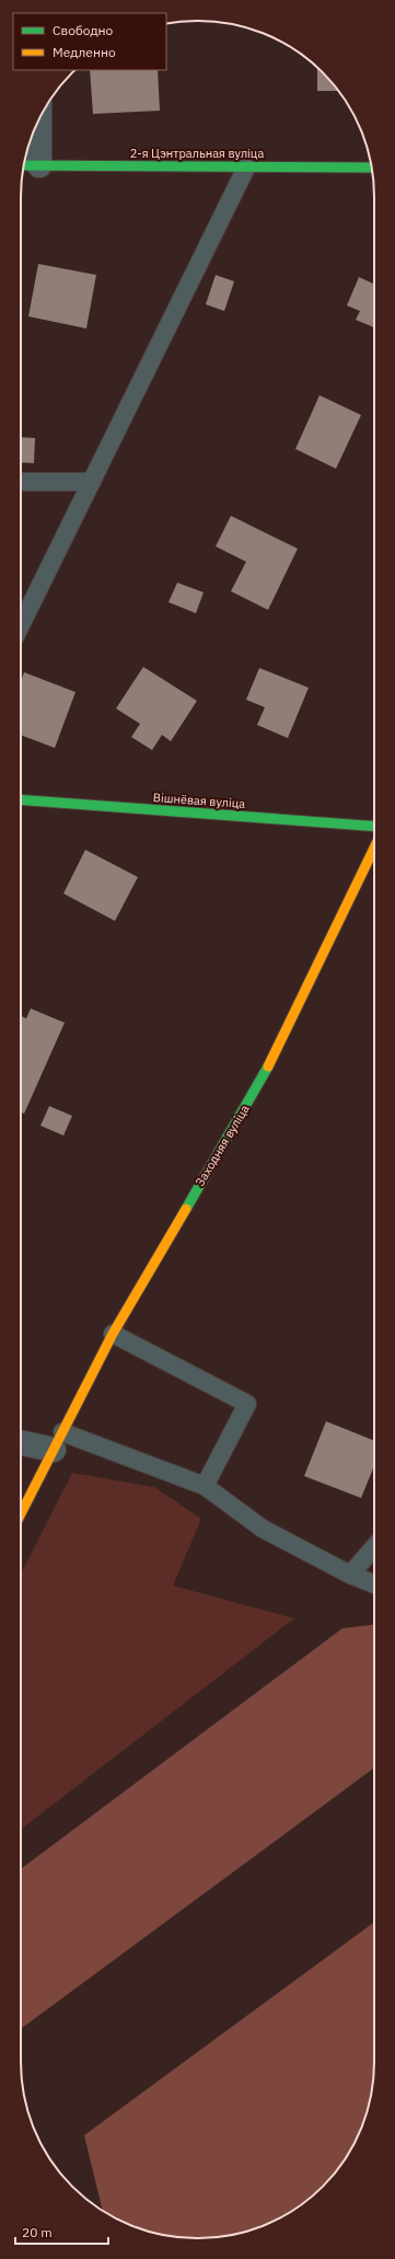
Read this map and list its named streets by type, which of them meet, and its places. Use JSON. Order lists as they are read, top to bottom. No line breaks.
{"streets":{"street":["2-я Цэнтральная вуліца","Вішнёвая вуліца","Заходняя вуліца"]},"legend":["Свободно","Медленно"],"scale_bar":"20 m"}
